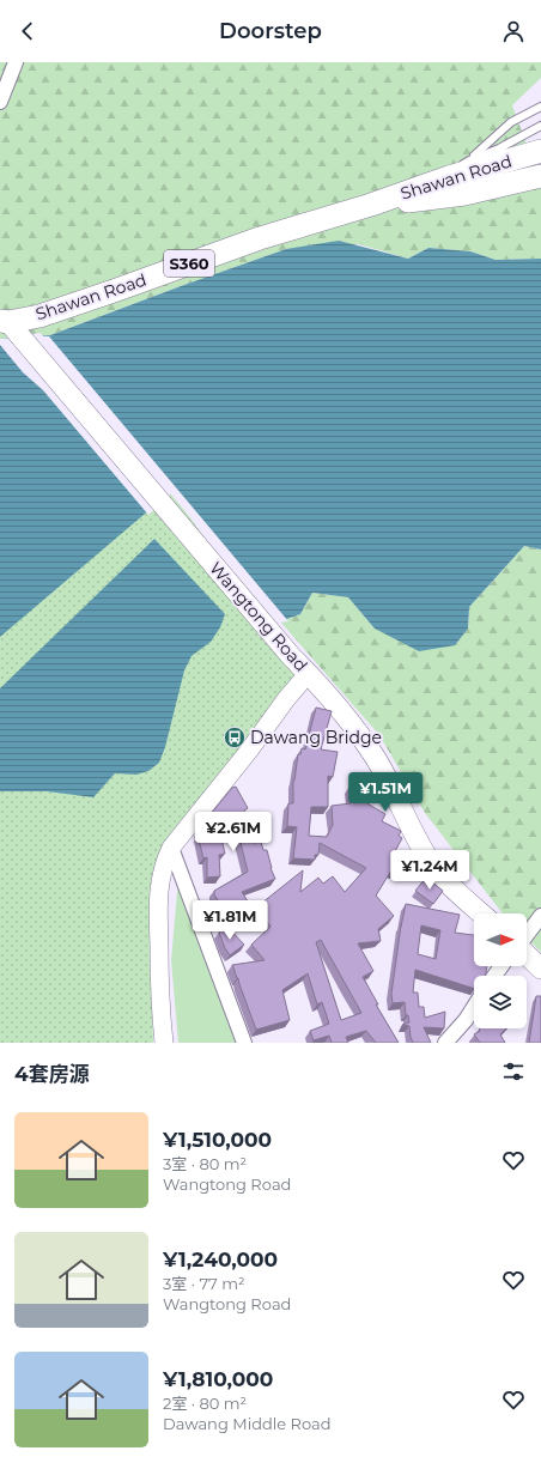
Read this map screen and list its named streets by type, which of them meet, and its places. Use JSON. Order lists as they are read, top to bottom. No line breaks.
{"streets":{"main road":["Shawan Road","S360","Wangtong Road"]},"crossings":[["Shawan Road","Wangtong Road"]],"places":{"bus stop":["Dawang Bridge"]},"north":"right","page":{"header":"Doorstep","price":["¥1.51M","¥2.61M","¥1.24M","¥1.81M"],"heading":"4套房源","list":[{"name":"¥1,510,000","note":"3室 · 80 m² · Wangtong Road"},{"name":"¥1,240,000","note":"3室 · 77 m² · Wangtong Road"},{"name":"¥1,810,000","note":"2室 · 80 m² · Dawang Middle Road"}]}}
